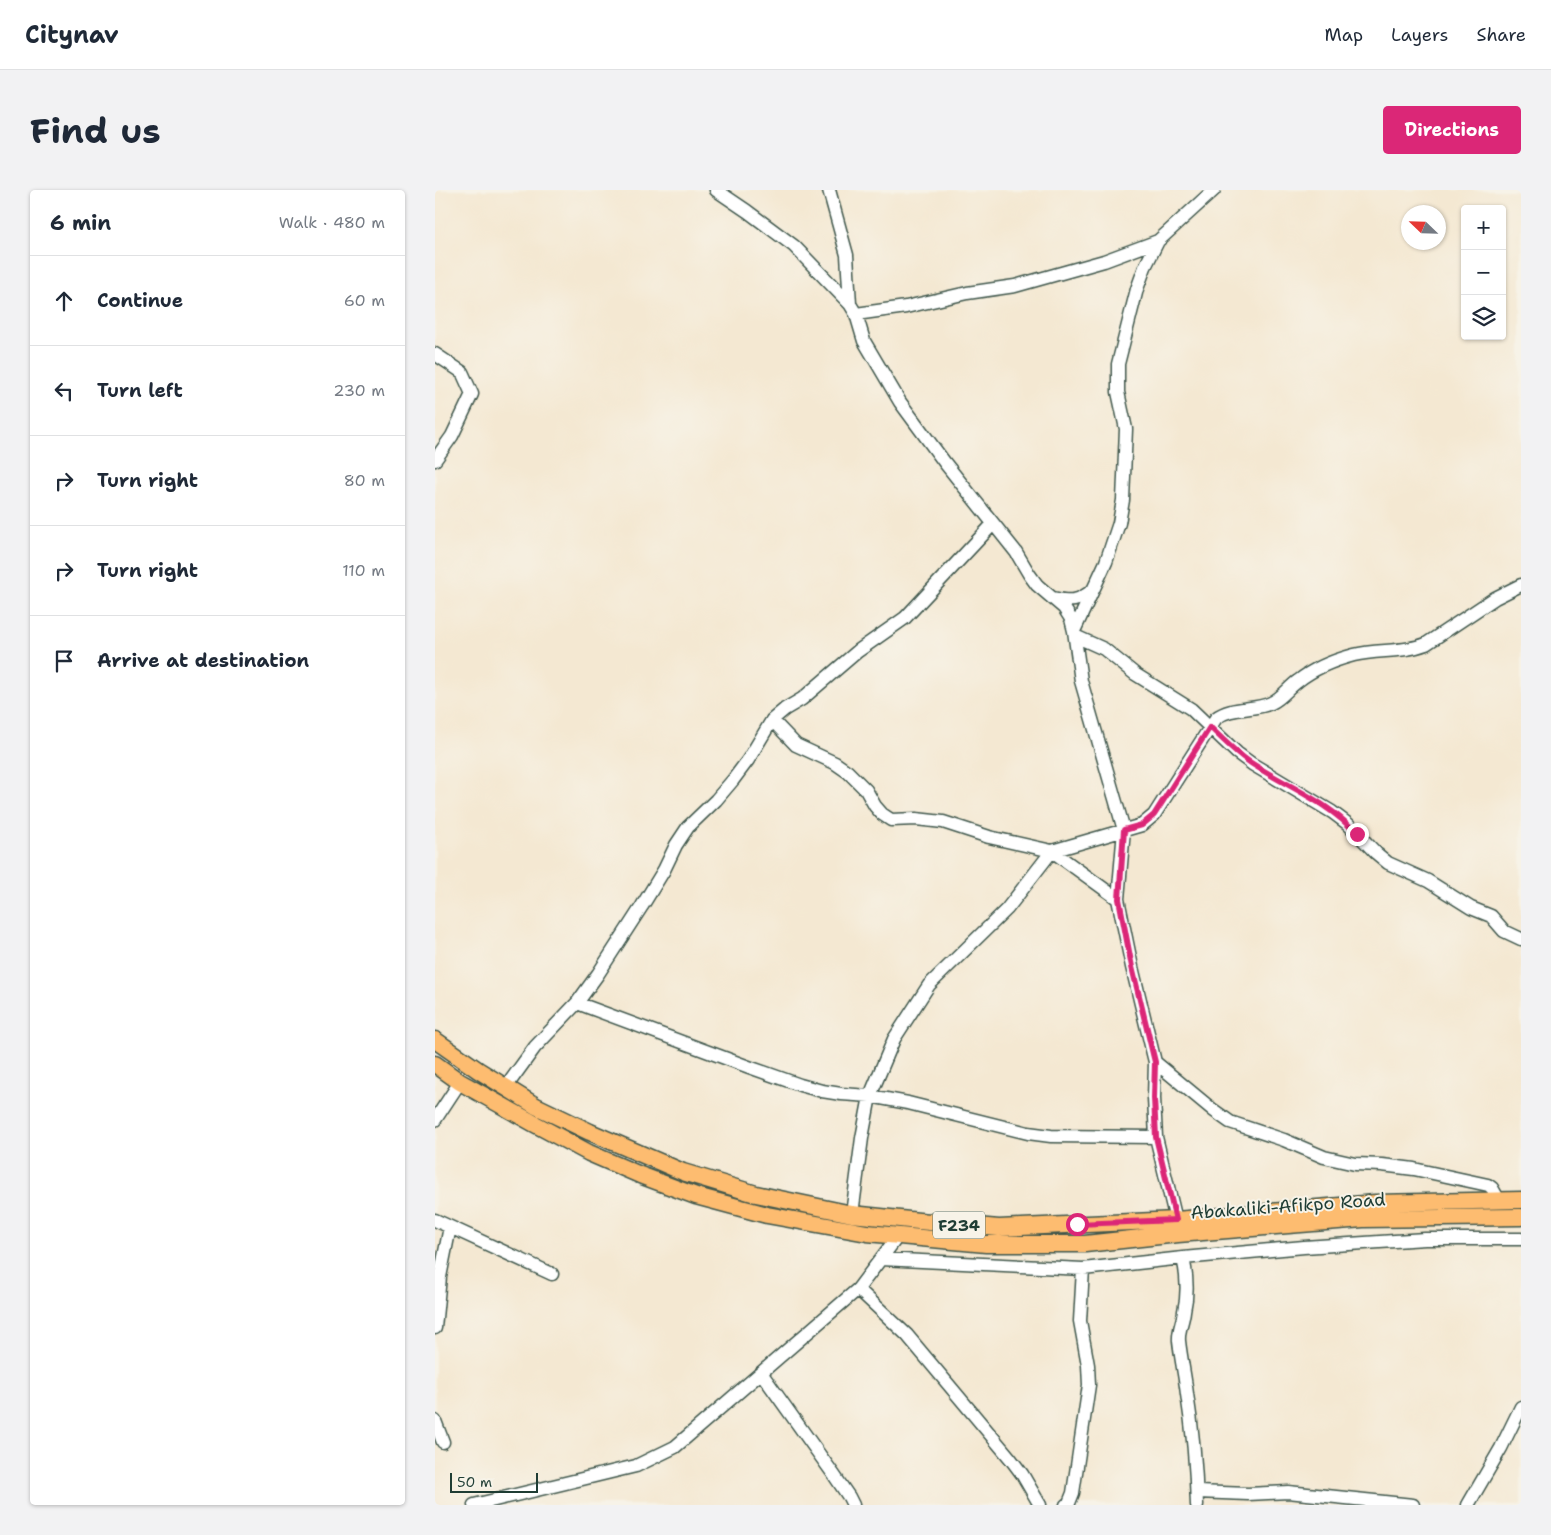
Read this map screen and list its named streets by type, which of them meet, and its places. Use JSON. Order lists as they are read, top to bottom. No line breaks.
{"streets":{"main road":["Abakaliki-Afikpo Road","F234"]},"scale_bar":"50 m","north":"top left","page":{"header":"Citynav","nav":["Map","Layers","Share"],"buttons":"Directions","title":"Find us","heading":["6 min","Walk · 480 m"],"map_buttons":["+","−"],"list":[["Continue","60 m"],["Turn left","230 m"],["Turn right","80 m"],["Turn right","110 m"],"Arrive at destination"],"scale":"50 m"}}
